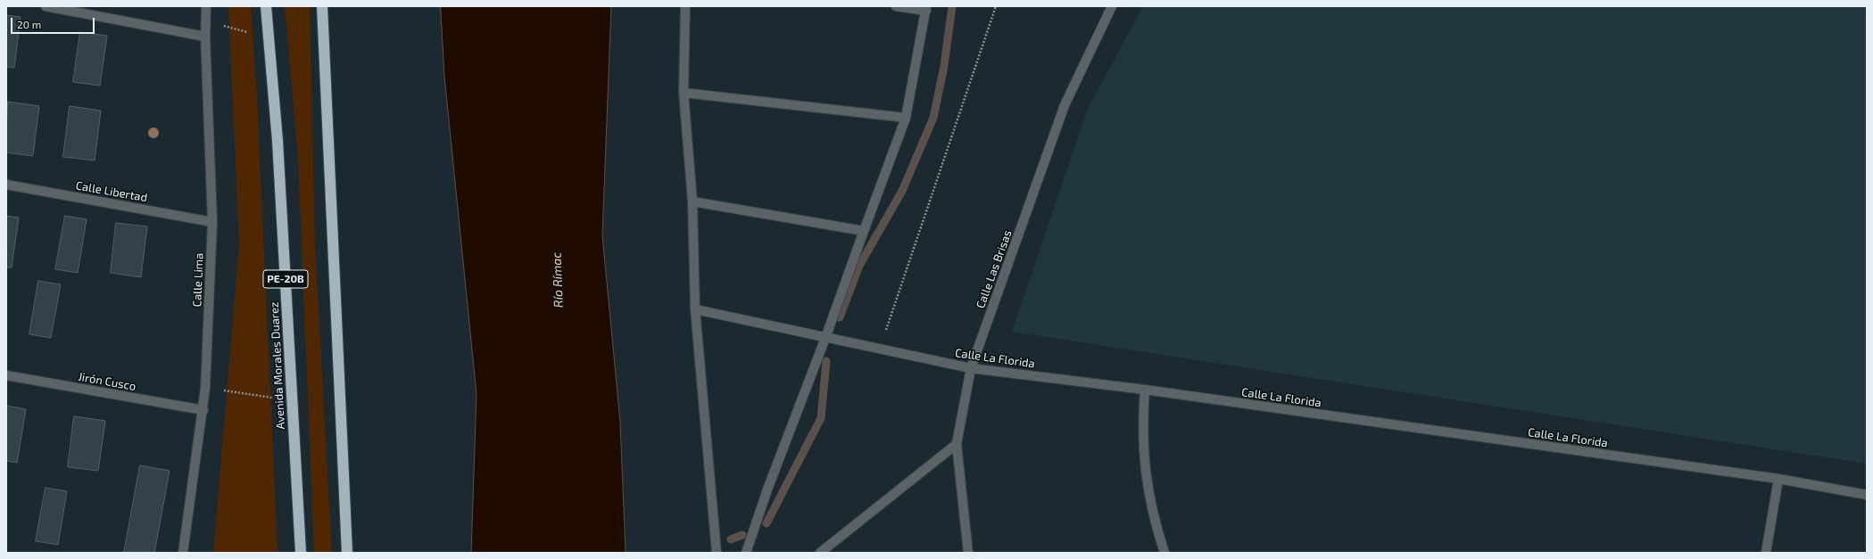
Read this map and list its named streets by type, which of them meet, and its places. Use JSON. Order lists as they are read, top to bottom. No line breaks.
{"streets":{"highway":["PE-20B","Avenida Morales Duarez"],"street":["Calle Libertad","Calle Las Brisas","Calle Lima","Calle La Florida","Jirón Cusco"]},"crossings":[["Calle Libertad","Calle Lima"],["Calle Las Brisas","Calle La Florida"],["Calle Lima","Jirón Cusco"]],"water":["Río Rímac"],"scale_bar":"20 m"}
